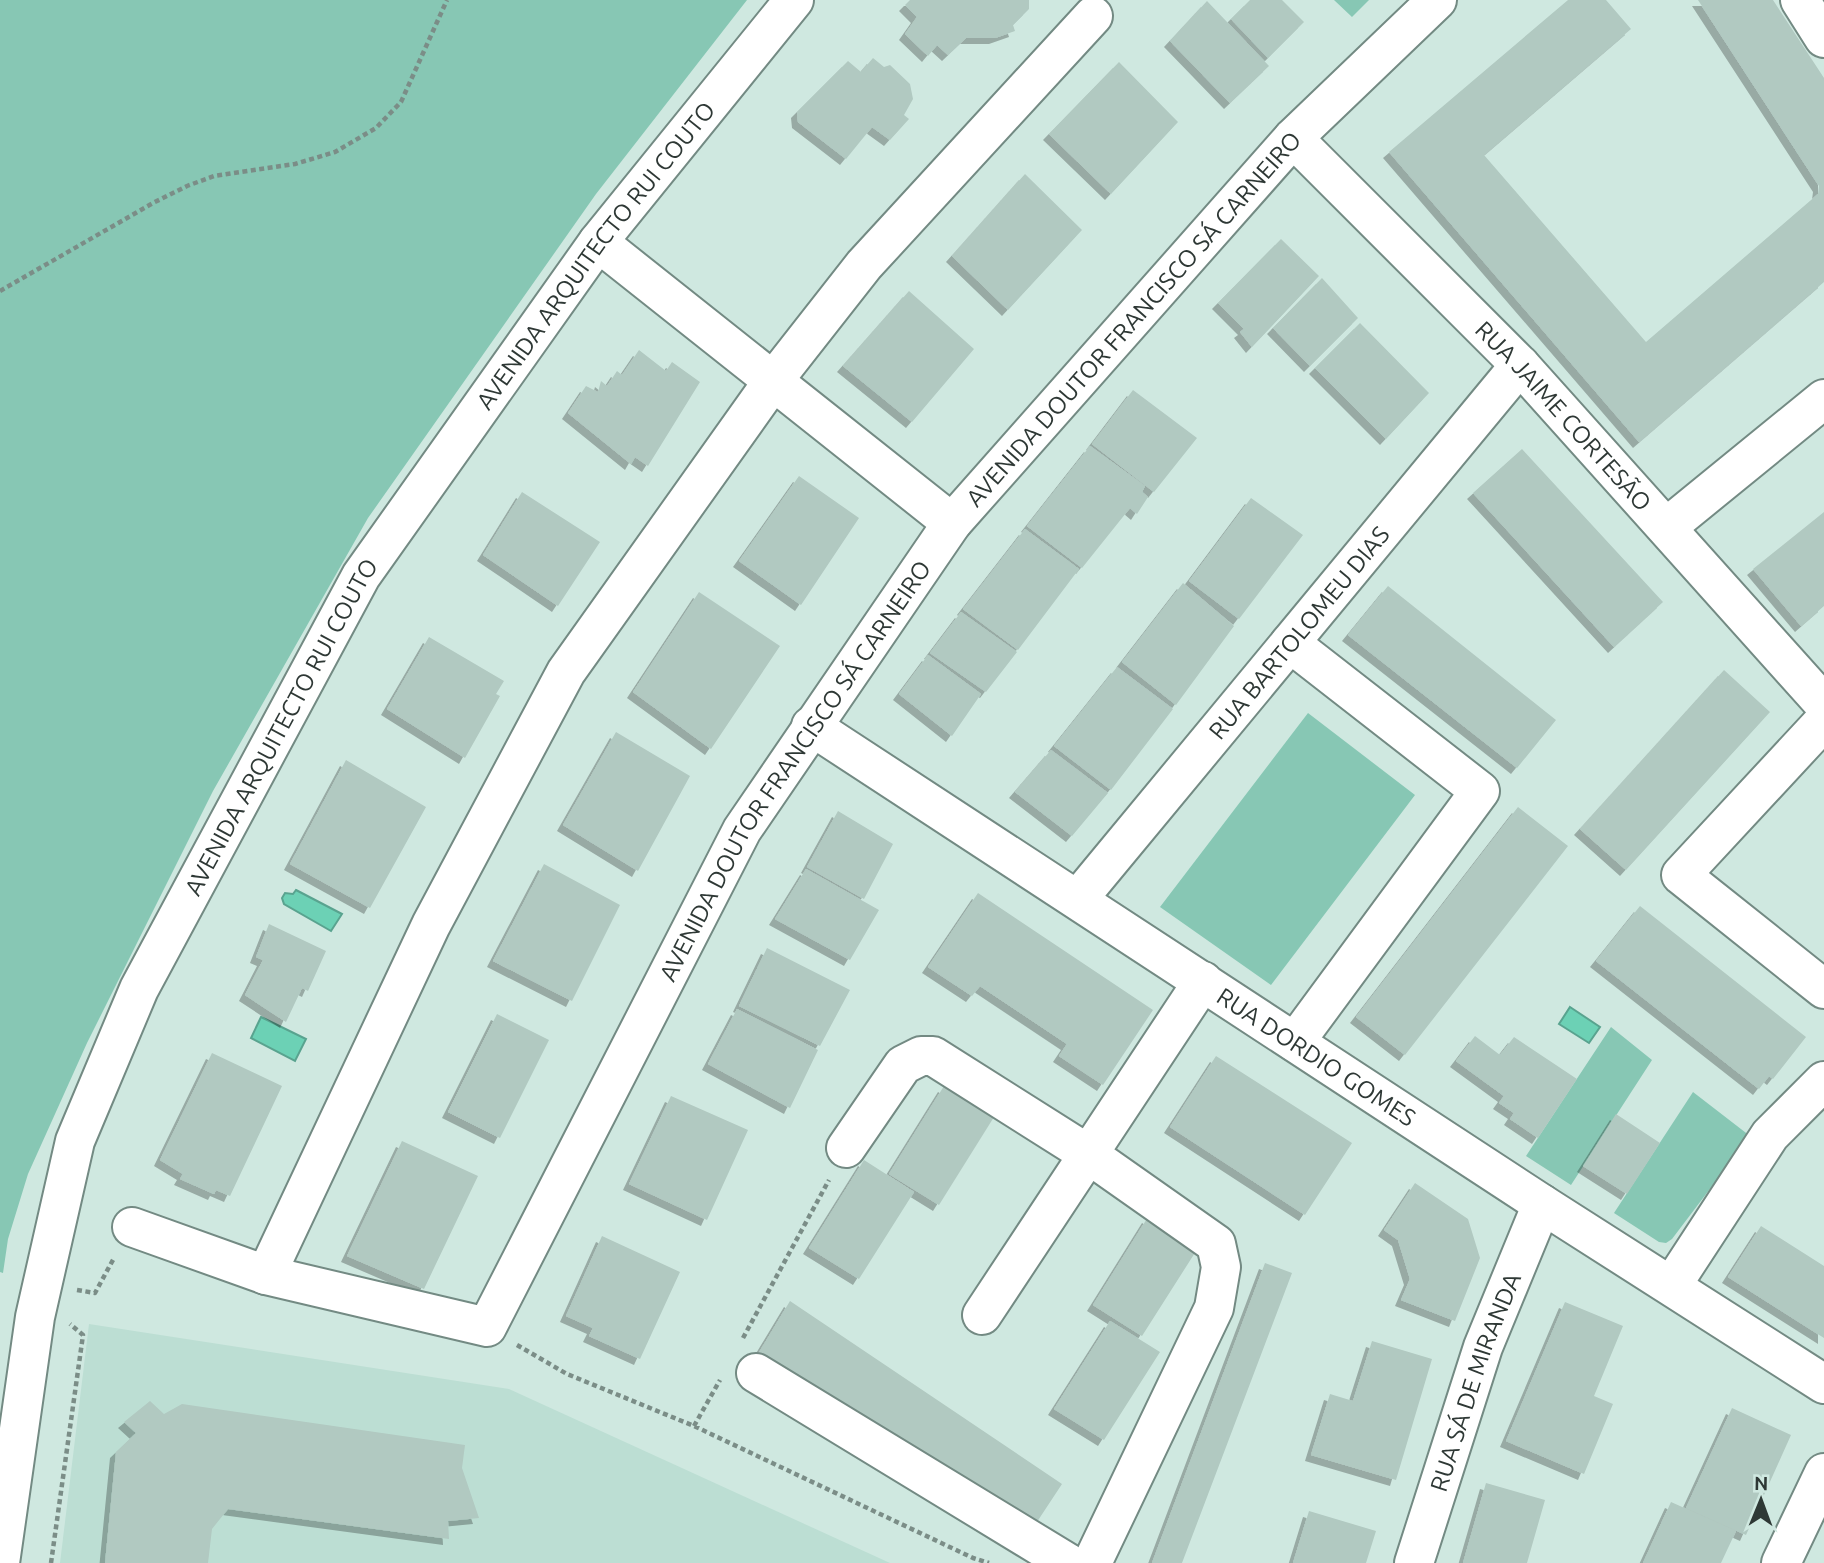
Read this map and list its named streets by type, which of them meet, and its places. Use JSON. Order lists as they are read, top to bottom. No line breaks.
{"streets":{"street":["AVENIDA ARQUITECTO RUI COUTO","AVENIDA DOUTOR FRANCISCO SÁ CARNEIRO","RUA JAIME CORTESÃO","RUA BARTOLOMEU DIAS","RUA DORDIO GOMES","RUA SÁ DE MIRANDA"]},"crossings":[["AVENIDA DOUTOR FRANCISCO SÁ CARNEIRO","RUA JAIME CORTESÃO"],["AVENIDA DOUTOR FRANCISCO SÁ CARNEIRO","RUA DORDIO GOMES"],["RUA JAIME CORTESÃO","RUA BARTOLOMEU DIAS"],["RUA BARTOLOMEU DIAS","RUA DORDIO GOMES"],["RUA DORDIO GOMES","RUA SÁ DE MIRANDA"]],"north":"top"}
